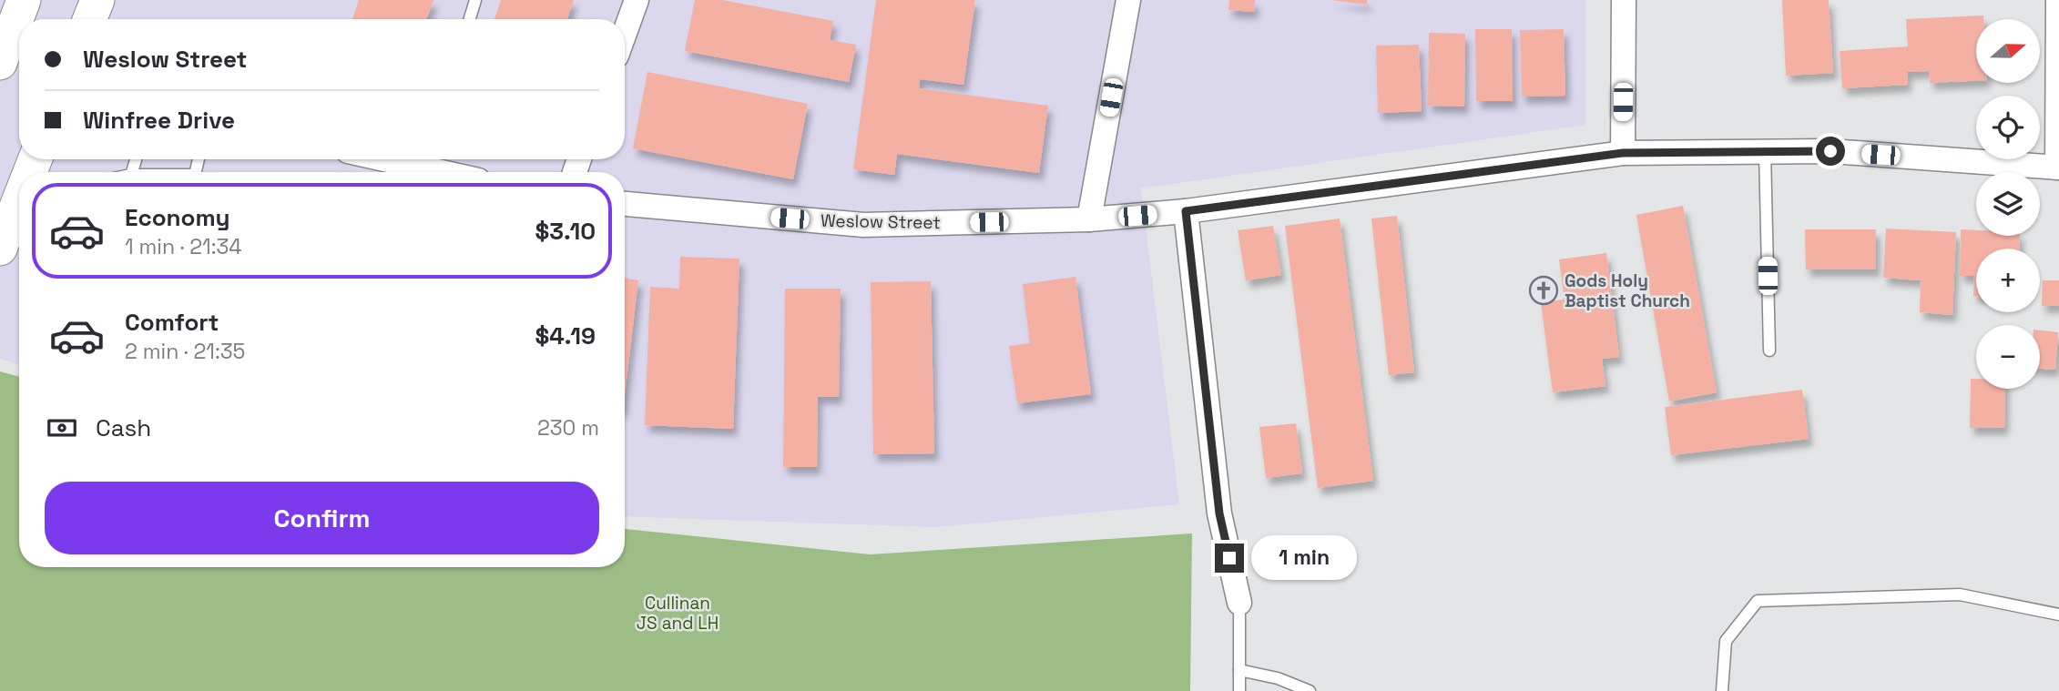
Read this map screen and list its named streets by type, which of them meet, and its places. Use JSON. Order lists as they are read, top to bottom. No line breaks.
{"streets":{"street":["Weslow Street"]},"parks":["Cullinan JS and LH"],"places":{"church":["Gods Holy Baptist Church"]},"north":"right","page":{"map_buttons":["+","−"],"banner":["Weslow Street","Winfree Drive"],"list":[{"name":"Economy","note":"1 min · 21:34","value":"$3.10"},{"name":"Comfort","note":"2 min · 21:35","value":"$4.19"}],"pay":["Cash","230 m"],"buttons":"Confirm","bubble":"1 min"}}
